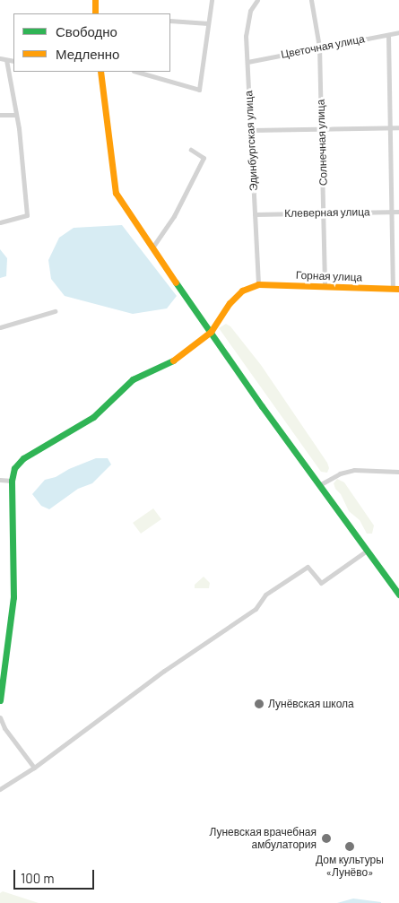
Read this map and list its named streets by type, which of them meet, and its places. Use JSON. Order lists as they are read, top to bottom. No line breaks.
{"streets":{"street":["Цветочная улица","Эдинбургская улица","Солнечная улица","Клеверная улица","Горная улица"]},"crossings":[["Цветочная улица","Эдинбургская улица"],["Цветочная улица","Солнечная улица"],["Эдинбургская улица","Клеверная улица"],["Эдинбургская улица","Горная улица"],["Солнечная улица","Клеверная улица"],["Солнечная улица","Горная улица"]],"places":["Лунёвская школа","Луневская врачебная амбулатория","Дом культуры «Лунёво»"],"legend":["Свободно","Медленно"],"scale_bar":"100 m"}
